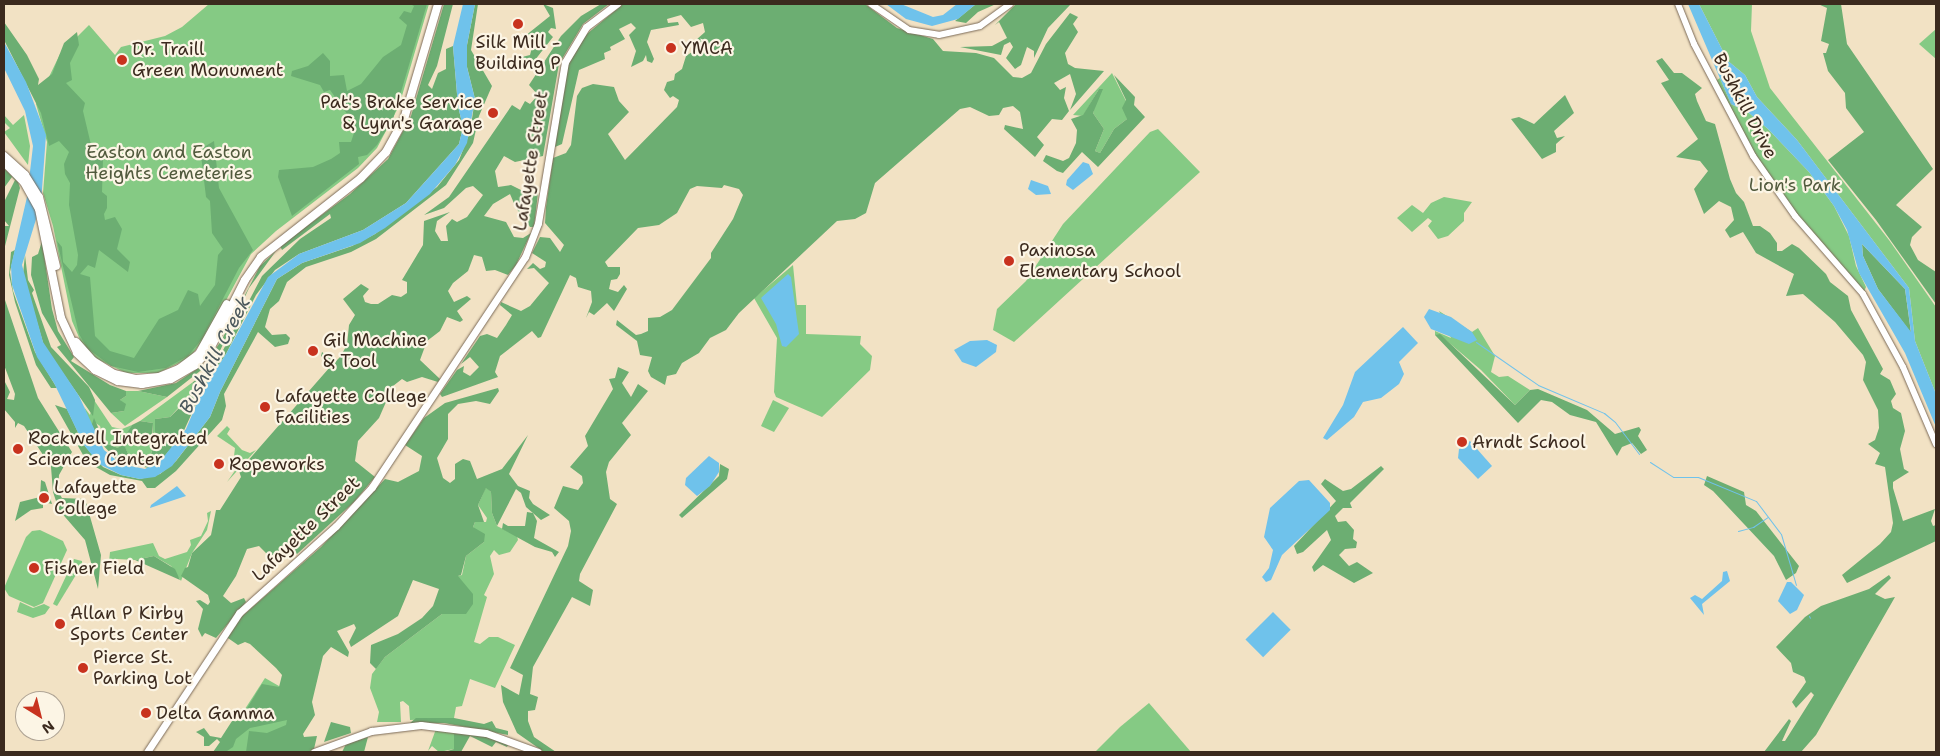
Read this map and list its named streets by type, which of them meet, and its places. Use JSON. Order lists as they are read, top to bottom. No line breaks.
{"streets":{"main road":["Bushkill Drive","Lafayette Street"]},"water":["Bushkill Creek"],"parks":["Easton and Easton Heights Cemeteries","Lion's Park"],"places":["Silk Mill - Building P","YMCA","Dr. Traill Green Monument","Pat's Brake Service & Lynn's Garage","Paxinosa Elementary School","Gil Machine & Tool","Lafayette College Facilities","Arndt School","Rockwell Integrated Sciences Center","Ropeworks","Lafayette College","Fisher Field","Allan P Kirby Sports Center","Pierce St. Parking Lot","Delta Gamma"],"north":"bottom right"}
